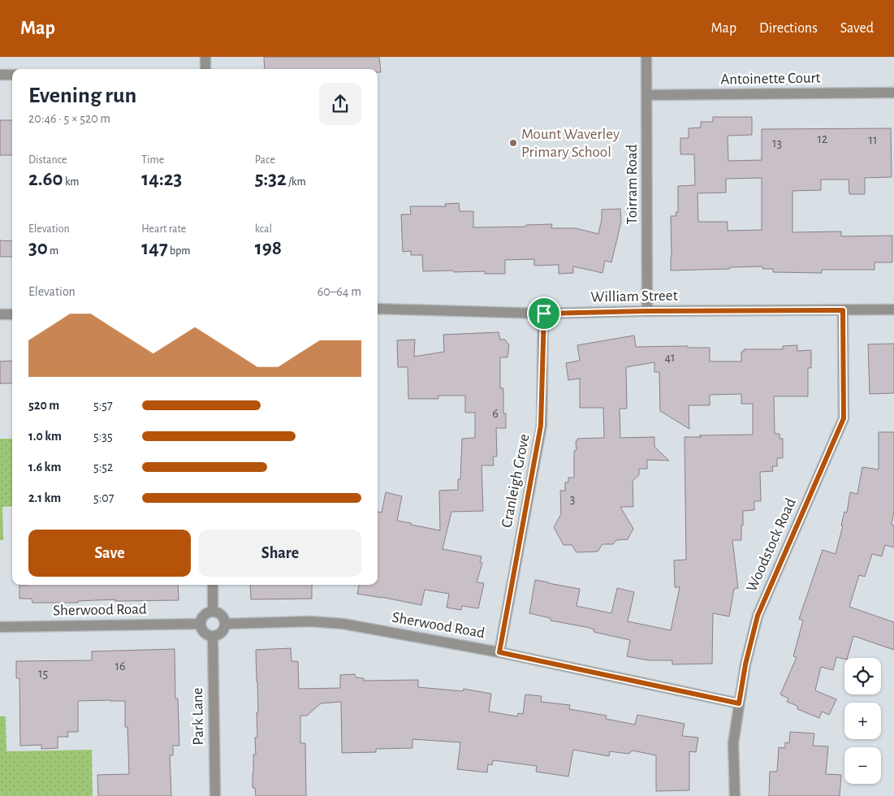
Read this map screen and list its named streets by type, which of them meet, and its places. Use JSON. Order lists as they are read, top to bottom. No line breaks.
{"streets":{"street":["Antoinette Court","Toirram Road","William Street","Cranleigh Grove","Woodstock Road","Sherwood Road","Park Lane"]},"crossings":[["Antoinette Court","Toirram Road"],["Toirram Road","William Street"],["William Street","Cranleigh Grove"],["William Street","Woodstock Road"],["Cranleigh Grove","Sherwood Road"],["Woodstock Road","Sherwood Road"],["Sherwood Road","Park Lane"]],"places":["Mount Waverley Primary School"],"house_numbers":["12","11","13","41","6","3","16","15"],"page":{"header":"Map","nav":["Map","Directions","Saved"],"heading":["Evening run","20:46 · 5 × 520 m"],"stats":[["Distance","2.60 km"],["Time","14:23"],["Pace","5:32 /km"],["Elevation","30 m"],["Heart rate","147 bpm"],["kcal","198"]],"chart":["Elevation","60–64 m"],"list":[{"name":"520 m","note":"5:57"},{"name":"1.0 km","note":"5:35"},{"name":"1.6 km","note":"5:52"},{"name":"2.1 km","note":"5:07"}],"buttons":["Save","Share"],"map_buttons":["+","−"]}}
